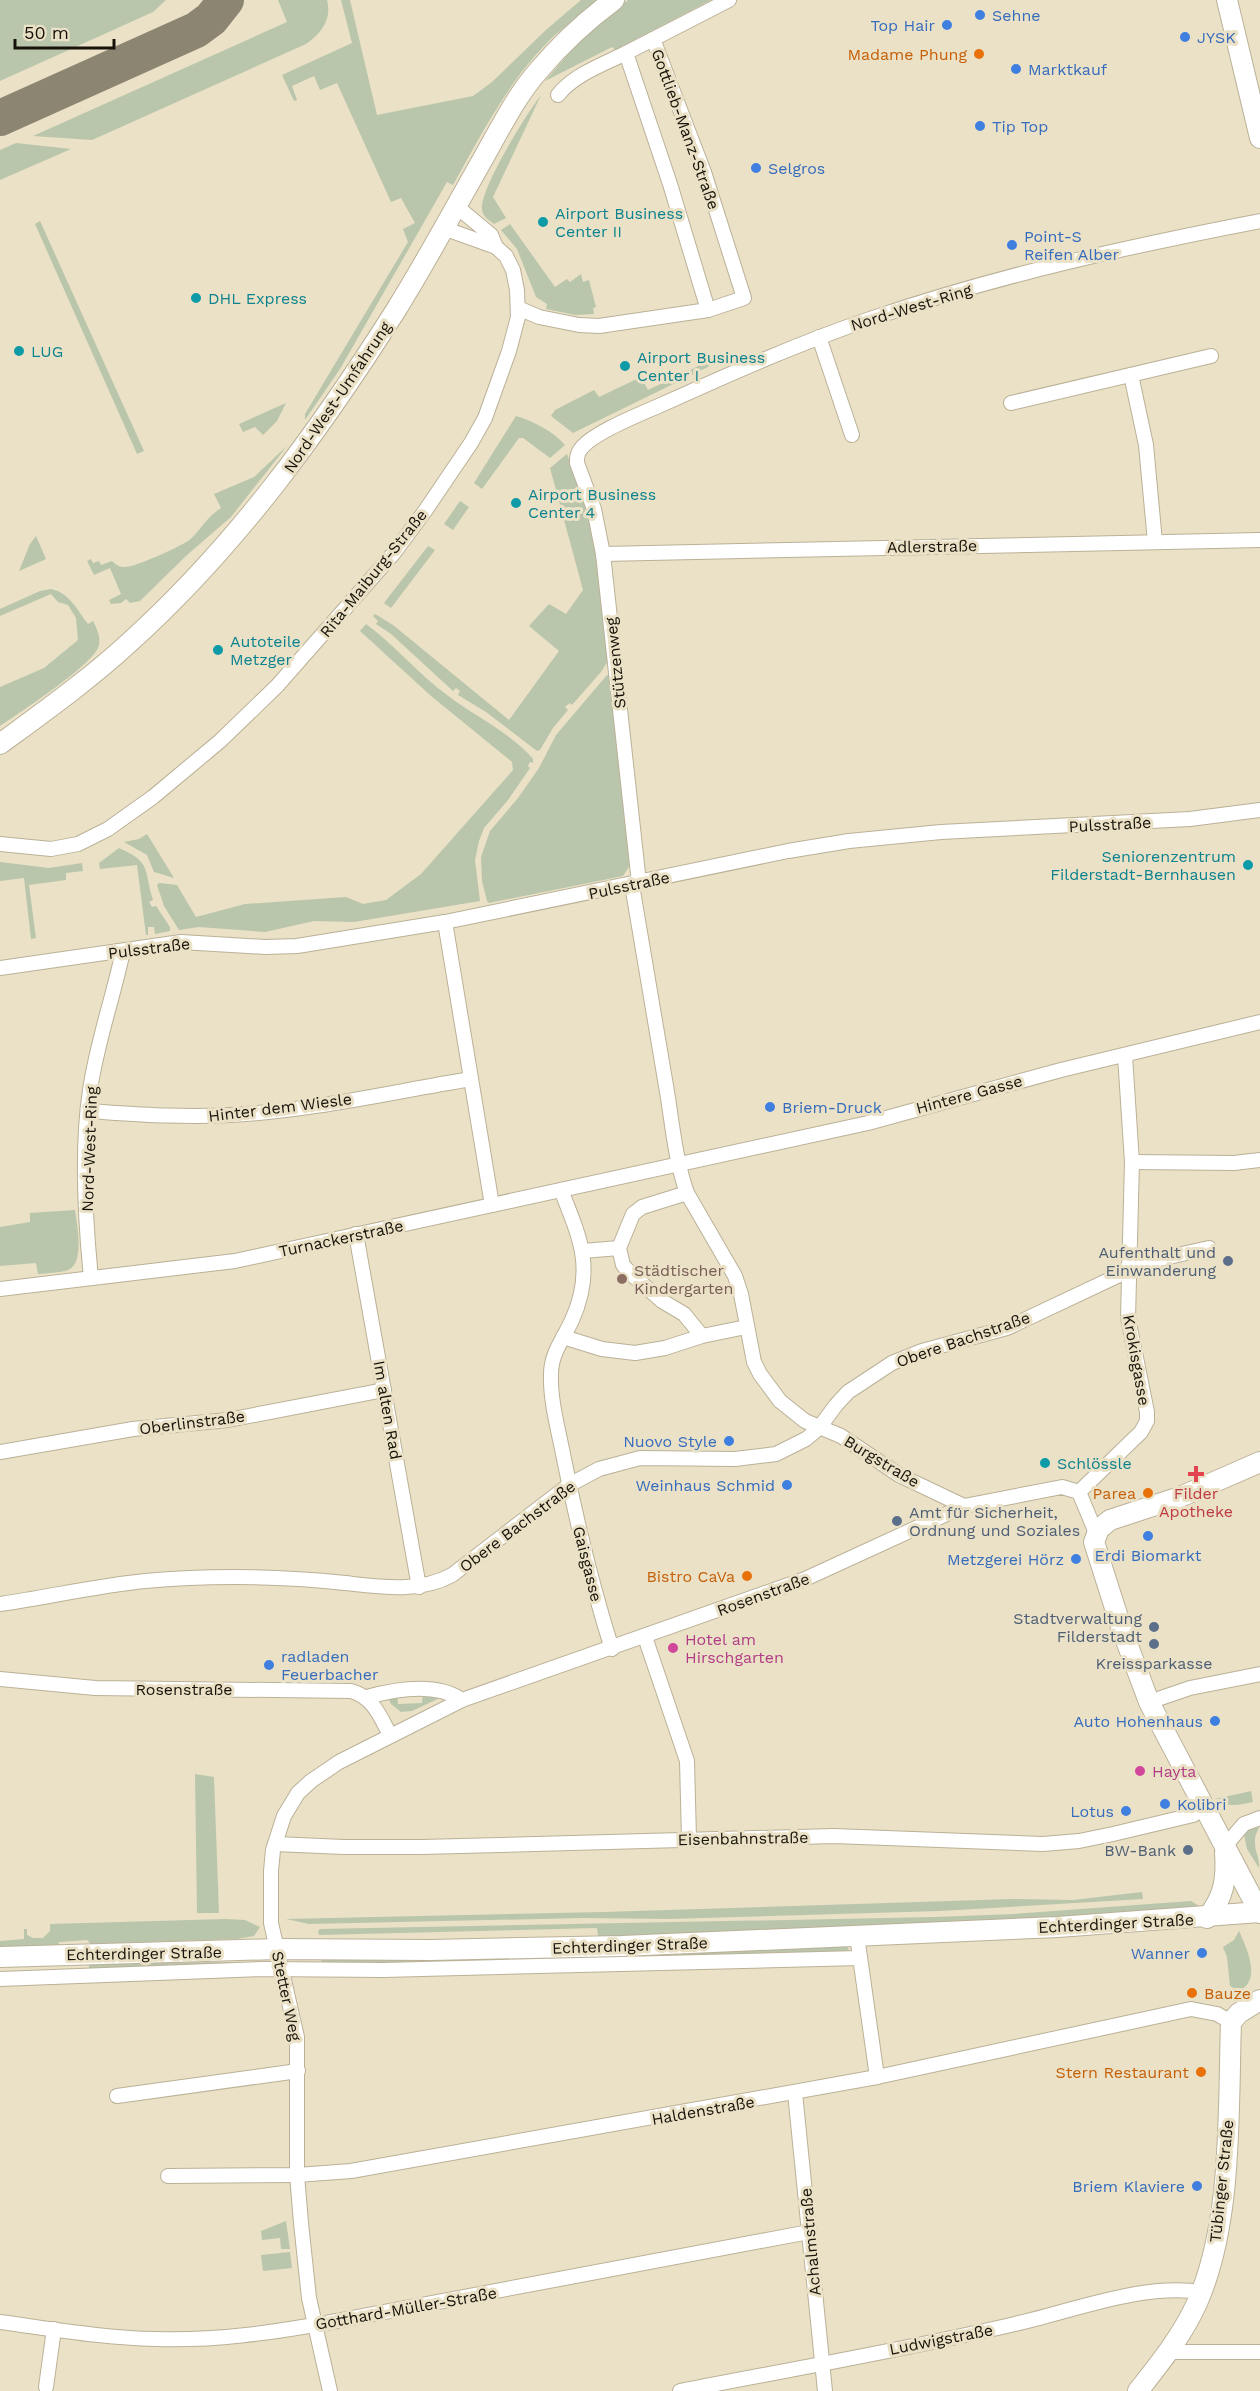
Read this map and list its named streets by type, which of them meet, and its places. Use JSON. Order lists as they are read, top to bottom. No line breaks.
{"streets":{"main road":["Nord-West-Umfahrung","Echterdinger Straße","Tübinger Straße"],"street":["Gottlieb-Manz-Straße","Nord-West-Ring","Adlerstraße","Rita-Maiburg-Straße","Stützenweg","Pulsstraße","Hintere Gasse","Hinter dem Wiesle","Turnackerstraße","Obere Bachstraße","Krokisgasse","Im alten Rad","Oberlinstraße","Burgstraße","Gaisgasse","Rosenstraße","Eisenbahnstraße","Stetter Weg","Haldenstraße","Achalmstraße","Gotthard-Müller-Straße","Ludwigstraße"]},"crossings":[["Gottlieb-Manz-Straße","Rita-Maiburg-Straße"],["Nord-West-Ring","Stützenweg"],["Nord-West-Ring","Pulsstraße"],["Nord-West-Ring","Hinter dem Wiesle"],["Nord-West-Ring","Turnackerstraße"],["Nord-West-Umfahrung","Rita-Maiburg-Straße"],["Adlerstraße","Stützenweg"],["Stützenweg","Pulsstraße"],["Stützenweg","Hintere Gasse"],["Stützenweg","Turnackerstraße"],["Stützenweg","Burgstraße"],["Hintere Gasse","Turnackerstraße"],["Hintere Gasse","Krokisgasse"],["Hintere Gasse","Burgstraße"],["Turnackerstraße","Im alten Rad"],["Turnackerstraße","Burgstraße"],["Turnackerstraße","Gaisgasse"],["Obere Bachstraße","Krokisgasse"],["Obere Bachstraße","Im alten Rad"],["Obere Bachstraße","Burgstraße"],["Obere Bachstraße","Gaisgasse"],["Krokisgasse","Rosenstraße"],["Im alten Rad","Oberlinstraße"],["Burgstraße","Rosenstraße"],["Gaisgasse","Rosenstraße"],["Rosenstraße","Stetter Weg"],["Eisenbahnstraße","Stetter Weg"],["Echterdinger Straße","Stetter Weg"],["Stetter Weg","Haldenstraße"],["Stetter Weg","Gotthard-Müller-Straße"],["Haldenstraße","Tübinger Straße"],["Haldenstraße","Achalmstraße"],["Tübinger Straße","Ludwigstraße"],["Achalmstraße","Gotthard-Müller-Straße"],["Achalmstraße","Ludwigstraße"]],"places":{"other":["Sehne","Top Hair","JYSK","Madame Phung","Marktkauf","Tip Top","Selgros","Airport Business Center II","Point-S Reifen Alber","DHL Express","LUG","Airport Business Center I","Airport Business Center 4","Autoteile Metzger","Seniorenzentrum Filderstadt-Bernhausen","Briem-Druck","Aufenthalt und Einwanderung","Städtischer Kindergarten","Nuovo Style","Schlössle","Weinhaus Schmid","Parea","Amt für Sicherheit, Ordnung und Soziales","Erdi Biomarkt","Metzgerei Hörz","Bistro CaVa","Stadtverwaltung Filderstadt","Kreissparkasse","Hotel am Hirschgarten","radladen Feuerbacher","Auto Hohenhaus","Hayta","Kolibri","Lotus","BW-Bank","Wanner","Bauze","Stern Restaurant","Briem Klaviere"],"health":["Filder Apotheke"]},"scale_bar":"50 m"}
